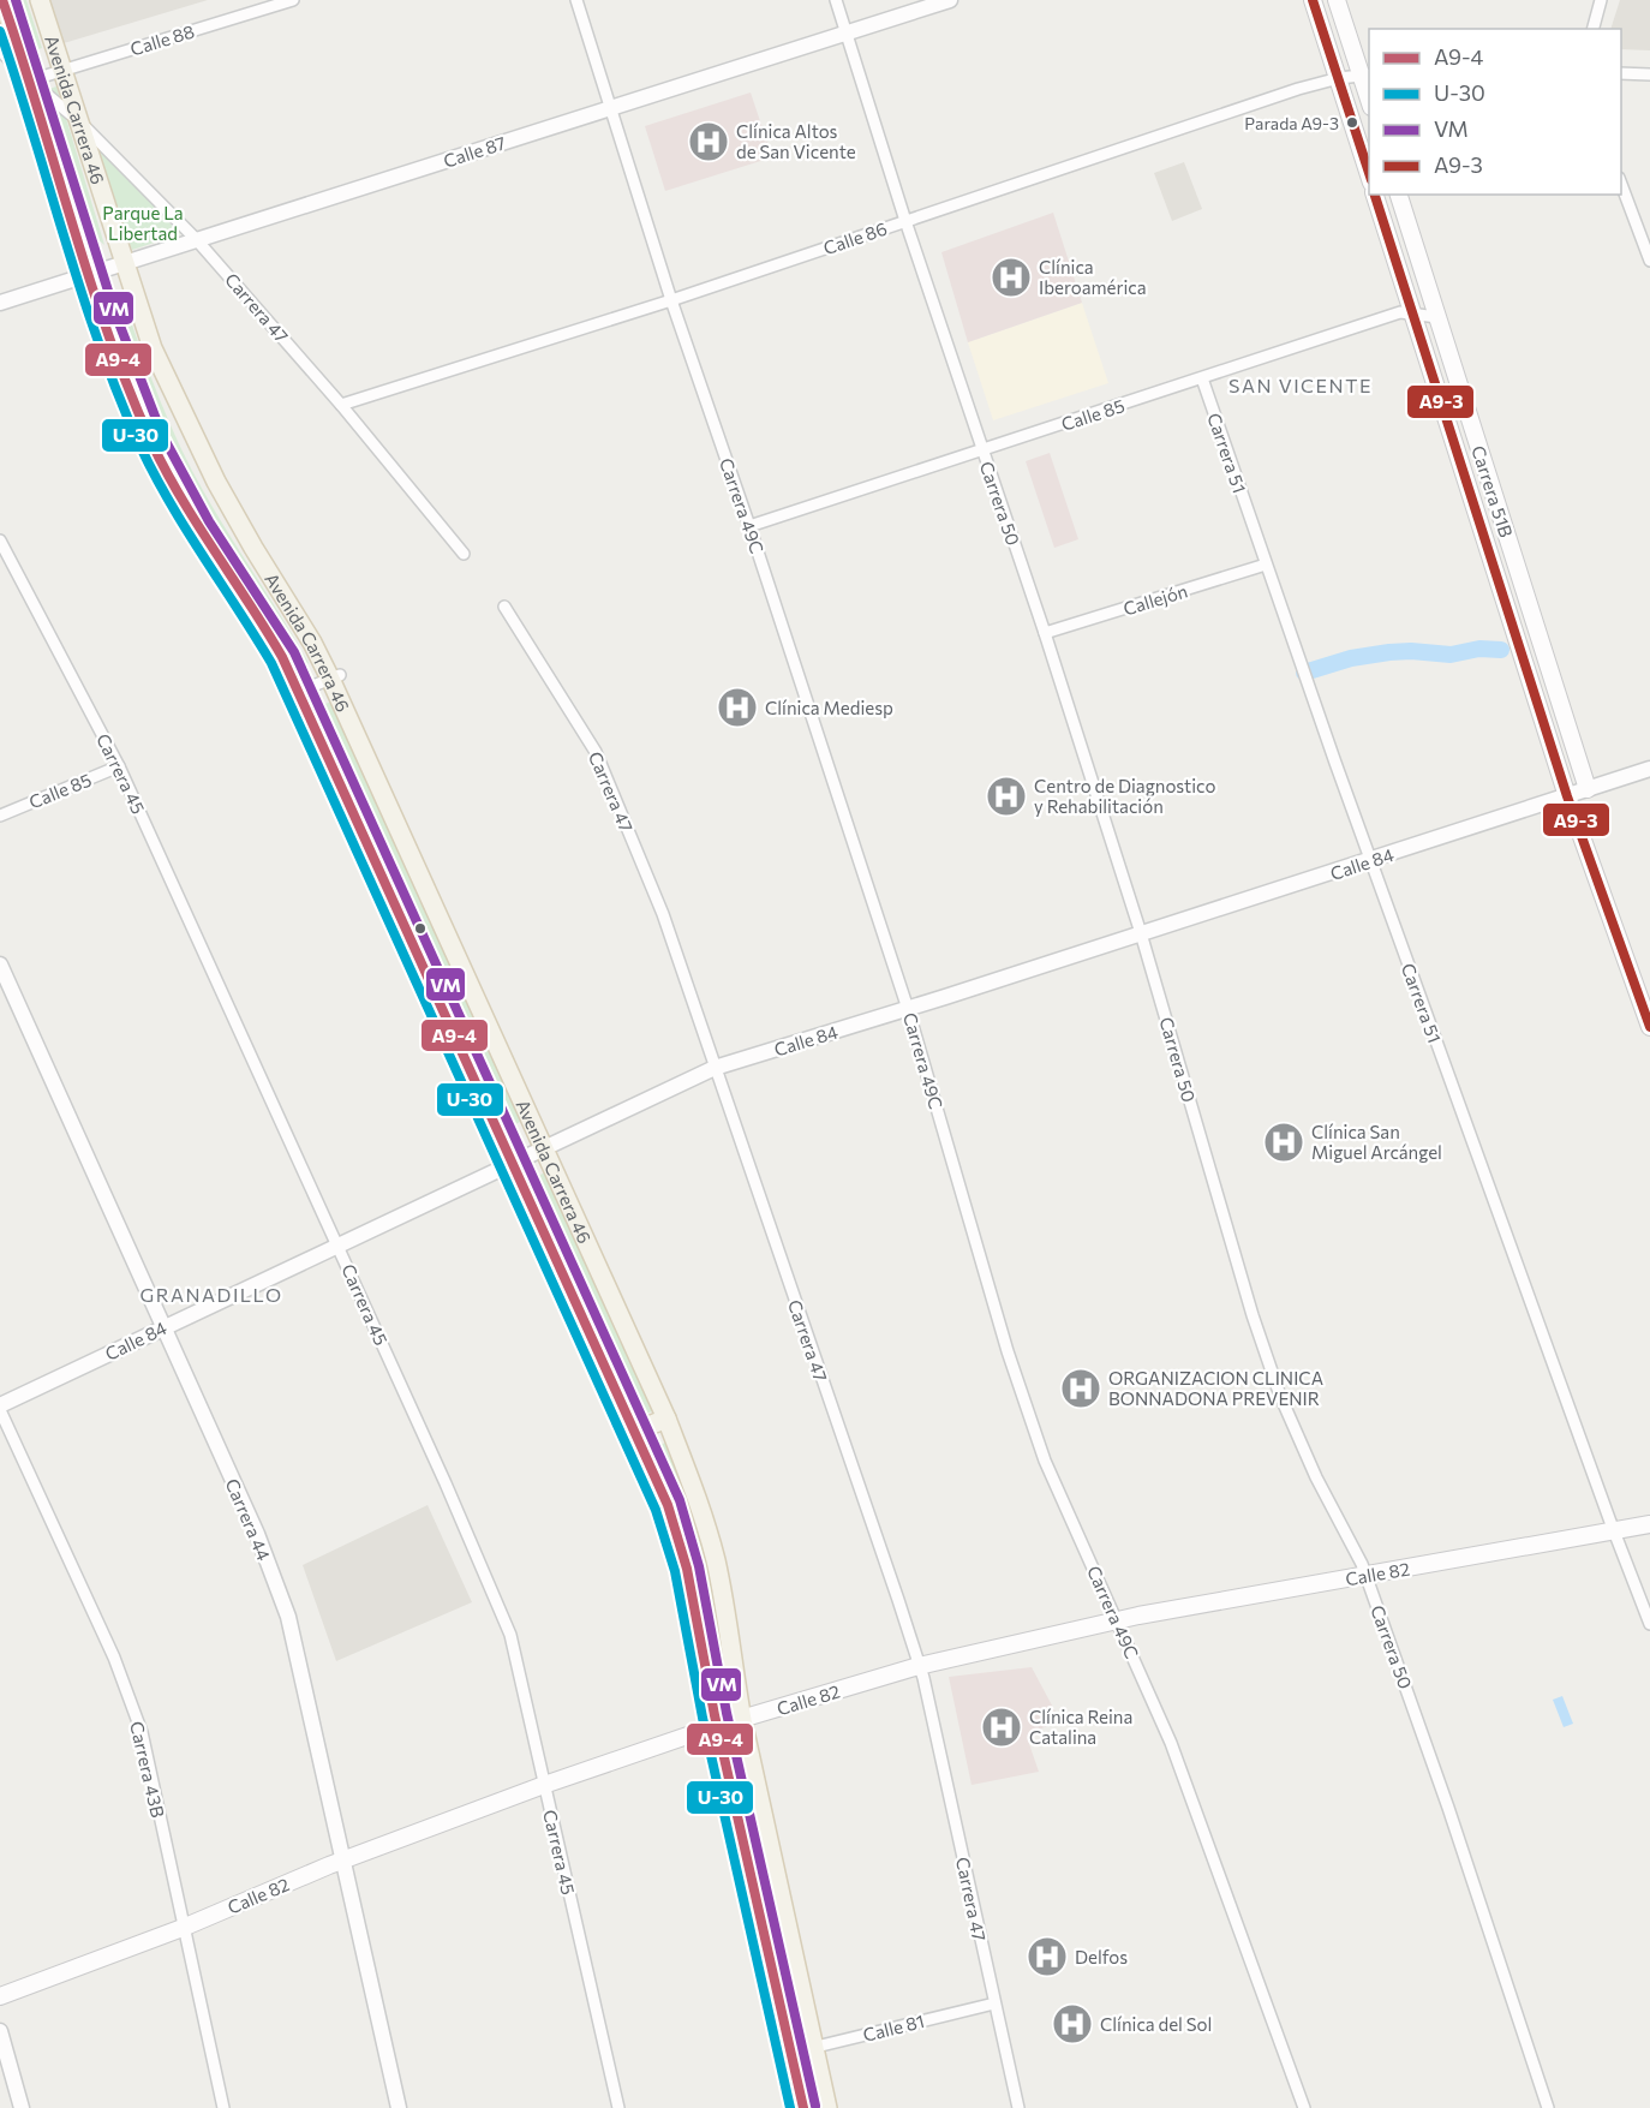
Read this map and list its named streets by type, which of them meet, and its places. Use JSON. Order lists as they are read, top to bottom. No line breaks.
{"streets":{"main road":["Avenida Carrera 46","Carrera 51B","Calle 82"],"street":["Calle 88","Calle 87","Calle 86","Carrera 47","Calle 85","Carrera 51","Carrera 50","Carrera 49C","Callejón","Carrera 45","Calle 84","Carrera 44","Carrera 43B","Calle 81"]},"crossings":[["Calle 88","Avenida Carrera 46"],["Calle 88","Carrera 47"],["Avenida Carrera 46","Calle 87"],["Avenida Carrera 46","Carrera 47"],["Avenida Carrera 46","Calle 84"],["Avenida Carrera 46","Calle 82"],["Avenida Carrera 46","Calle 81"],["Calle 87","Carrera 47"],["Calle 87","Carrera 50"],["Calle 87","Carrera 49C"],["Calle 86","Carrera 47"],["Calle 86","Carrera 50"],["Calle 86","Carrera 49C"],["Carrera 47","Calle 84"],["Carrera 47","Calle 82"],["Carrera 47","Calle 81"],["Calle 85","Carrera 51"],["Calle 85","Carrera 51B"],["Calle 85","Carrera 50"],["Calle 85","Carrera 49C"],["Calle 85","Carrera 45"],["Carrera 51","Callejón"],["Carrera 51","Calle 84"],["Carrera 51","Calle 82"],["Carrera 51B","Calle 84"],["Carrera 50","Callejón"],["Carrera 50","Calle 84"],["Carrera 50","Calle 82"],["Carrera 49C","Calle 84"],["Carrera 49C","Calle 82"],["Carrera 45","Calle 84"],["Carrera 45","Calle 82"],["Calle 84","Carrera 44"],["Calle 84","Carrera 43B"],["Carrera 44","Calle 82"],["Calle 82","Carrera 43B"]],"districts":["SAN VICENTE","GRANADILLO"],"parks":["Parque La Libertad"],"places":{"other":["Parada A9-3"],"hospital":["Clínica Altos de San Vicente","Clínica Iberoamérica","Clínica Mediesp","Centro de Diagnostico y Rehabilitación","Clínica San Miguel Arcángel","ORGANIZACION CLINICA BONNADONA PREVENIR","Clínica Reina Catalina","Delfos","Clínica del Sol"]},"lines":["transit line A9-4","transit line VM","transit line A9-3","transit line U-30"],"legend":["A9-4","U-30","VM","A9-3"]}
